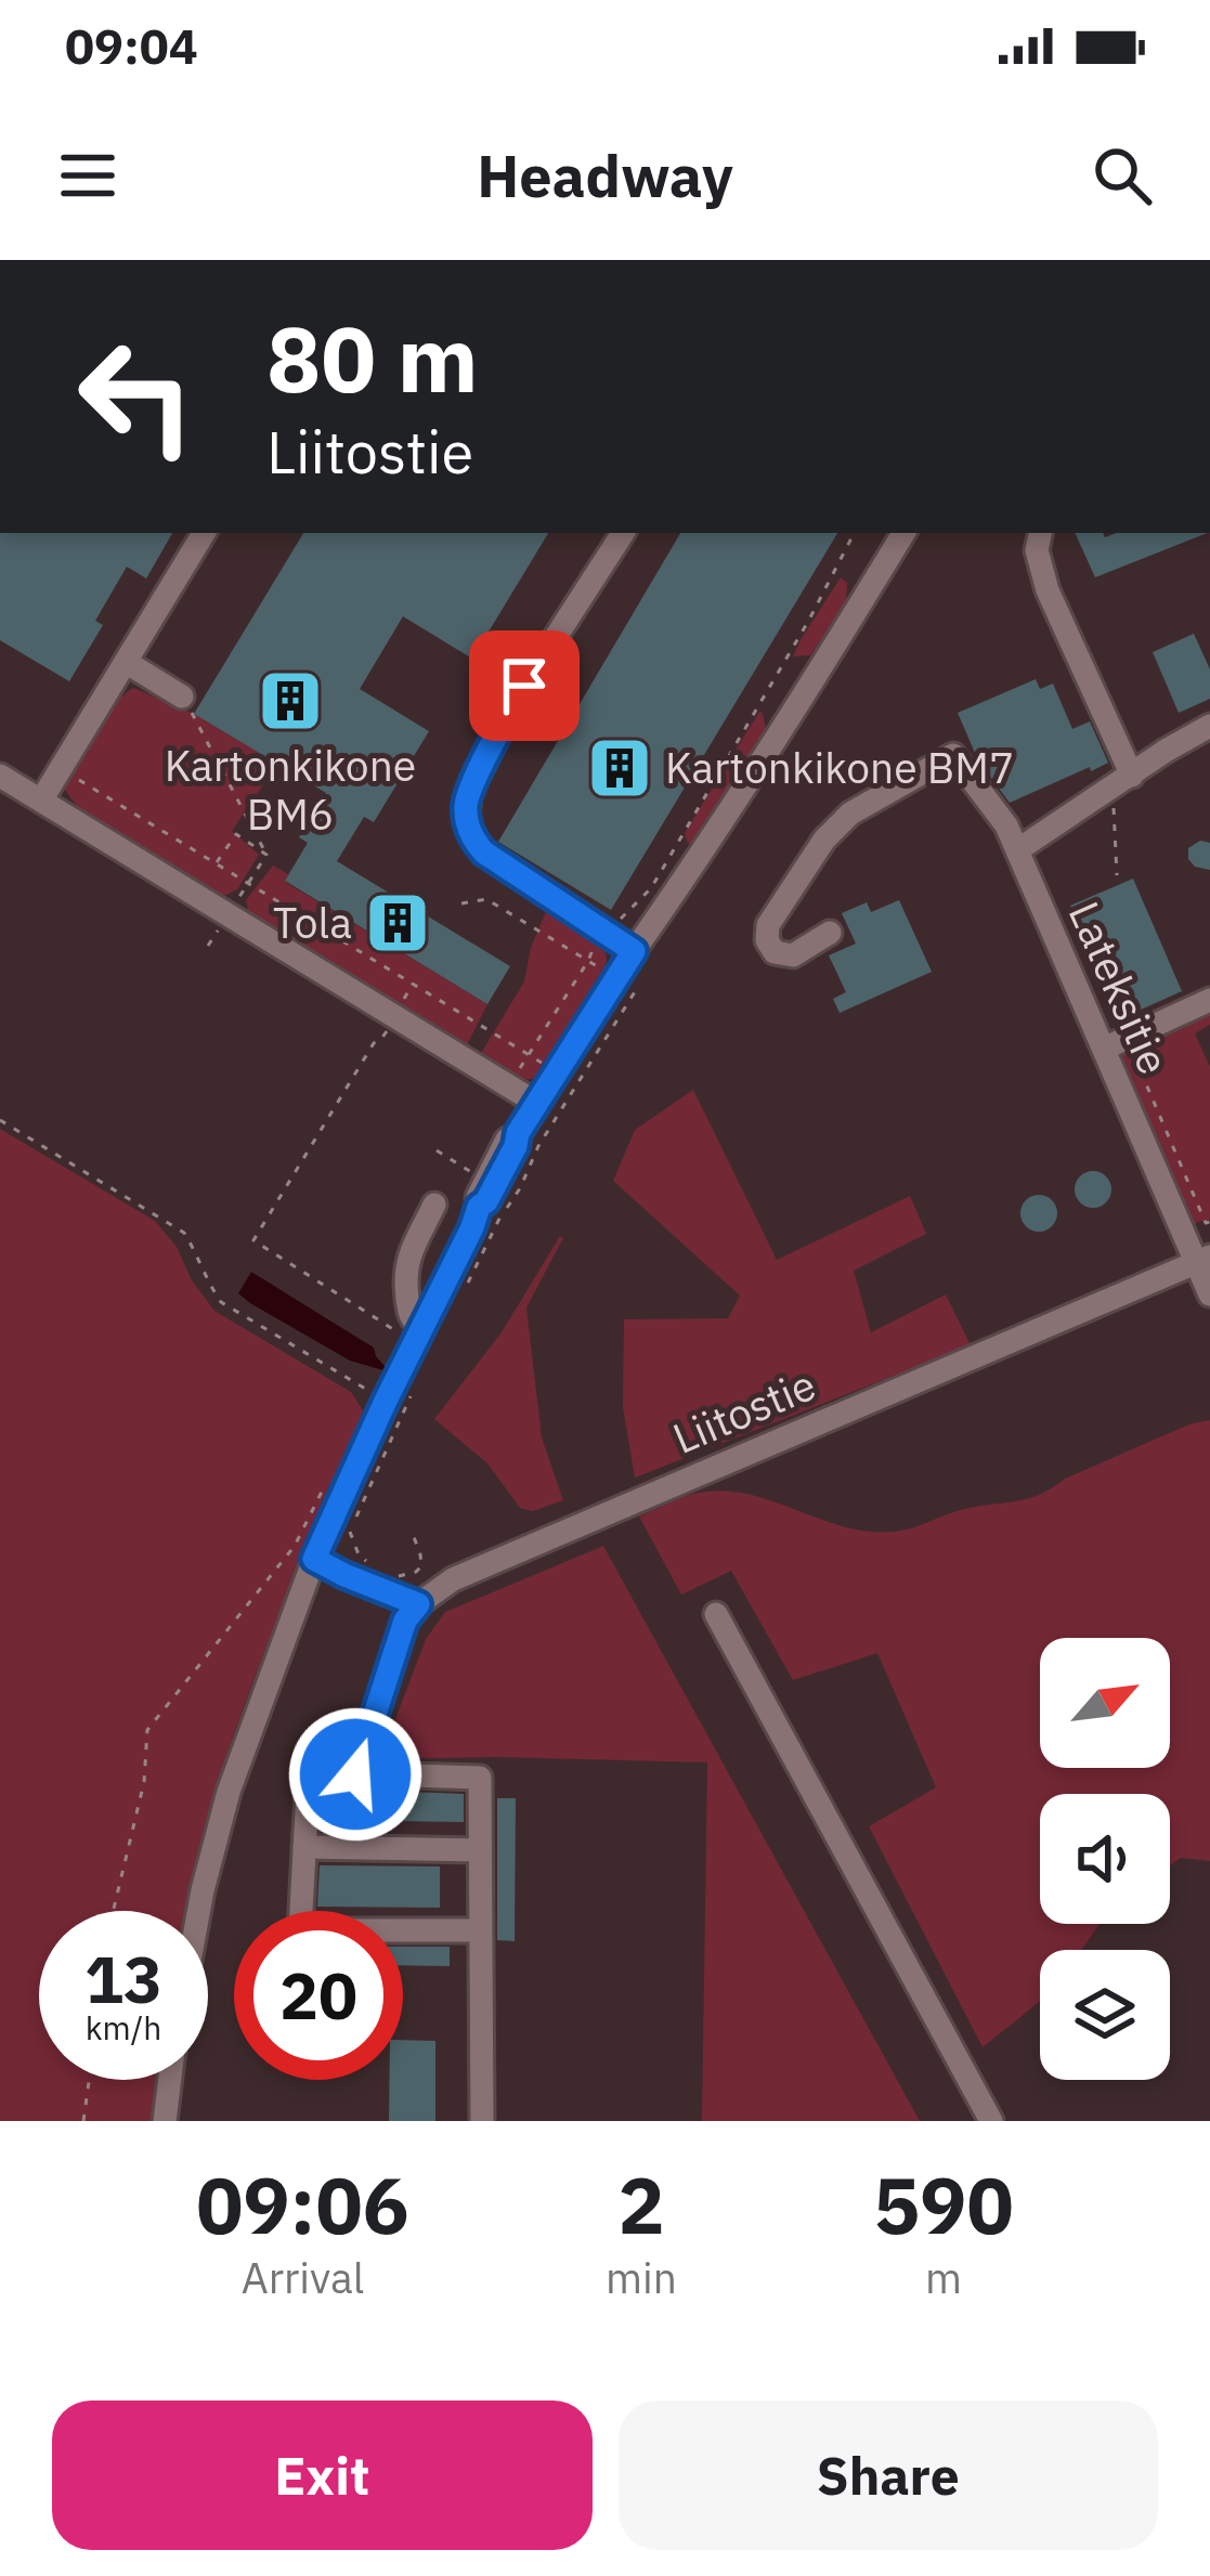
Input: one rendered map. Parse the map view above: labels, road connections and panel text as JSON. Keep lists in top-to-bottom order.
{
  "streets": {
    "street": ["Lateksitie", "Liitostie"]
  },
  "crossings": [
    ["Lateksitie", "Liitostie"]
  ],
  "places": {
    "building": ["Kartonkikone BM6", "Kartonkikone BM7", "Tola"]
  },
  "north": "top right",
  "page": {
    "status": "09:04",
    "header": "Headway",
    "turn": ["80 m", "Liitostie"],
    "speed": "13 km/h",
    "limit": "20",
    "eta": [
      "09:06",
      "Arrival",
      "2",
      "min",
      "590",
      "m"
    ],
    "buttons": ["Exit", "Share"]
  }
}
